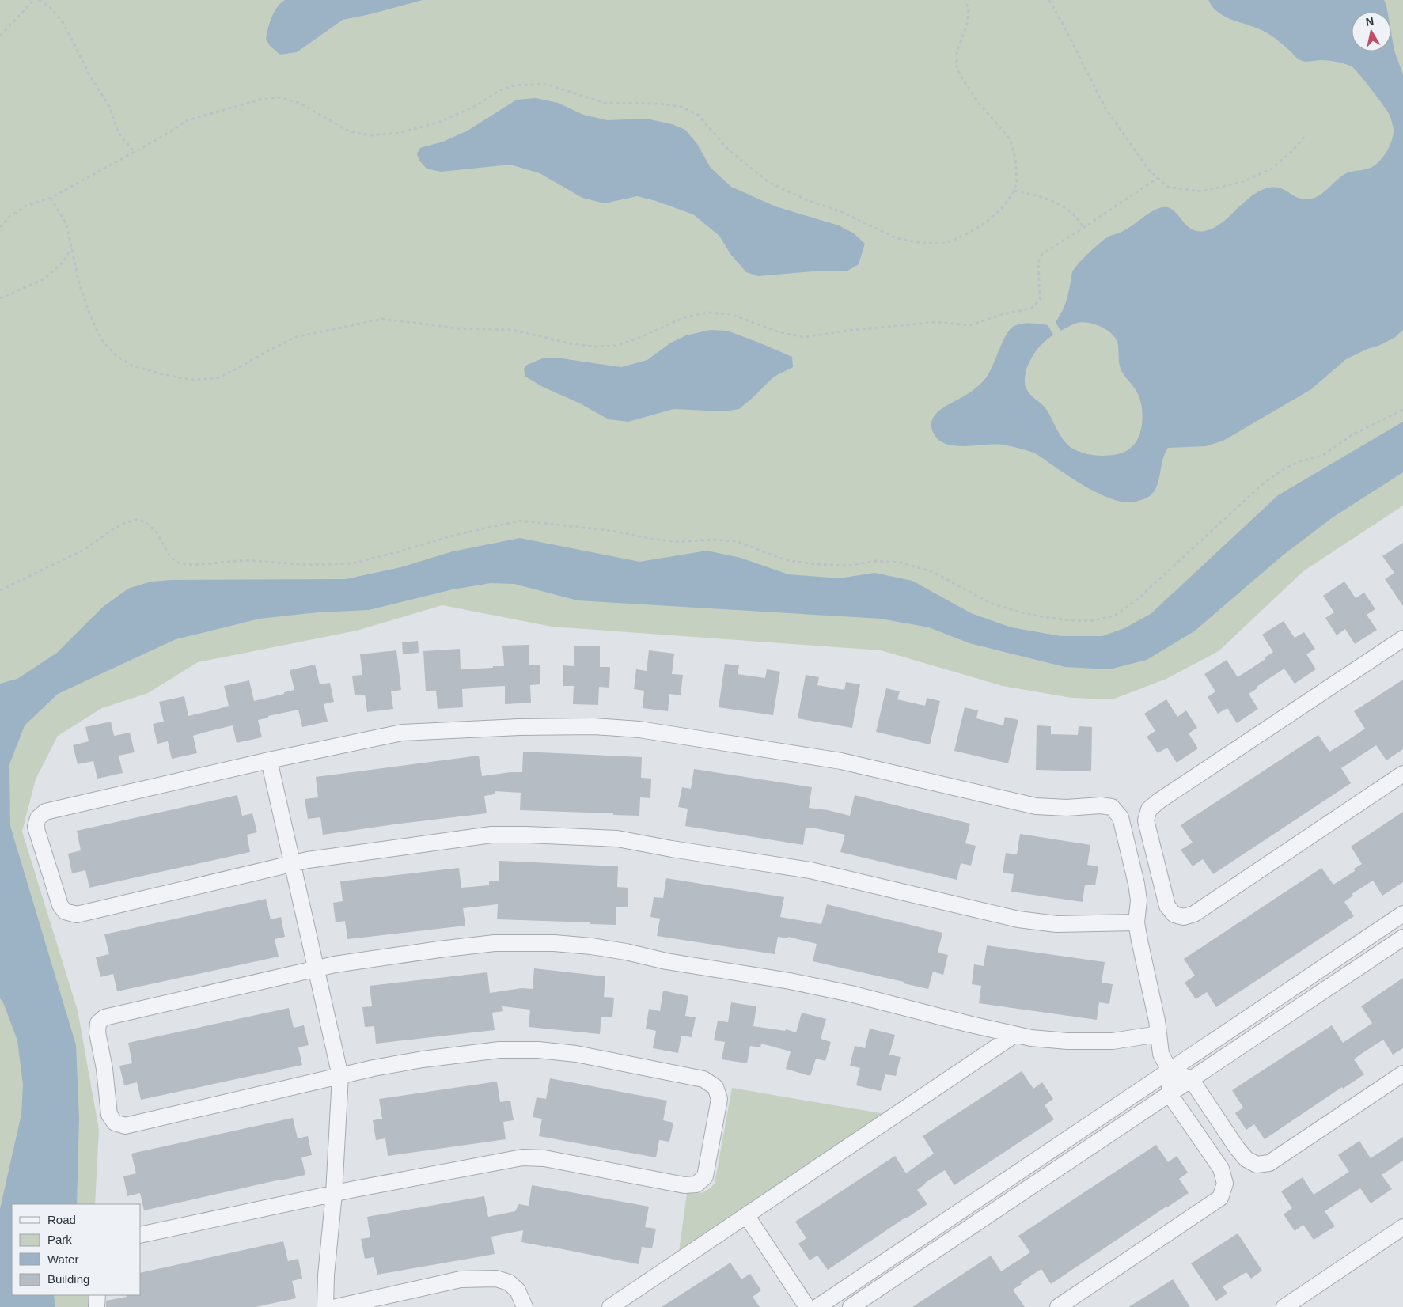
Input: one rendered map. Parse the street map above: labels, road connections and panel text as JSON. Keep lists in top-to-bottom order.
{
  "legend": [
    "Road",
    "Park",
    "Water",
    "Building"
  ],
  "north": "top"
}
